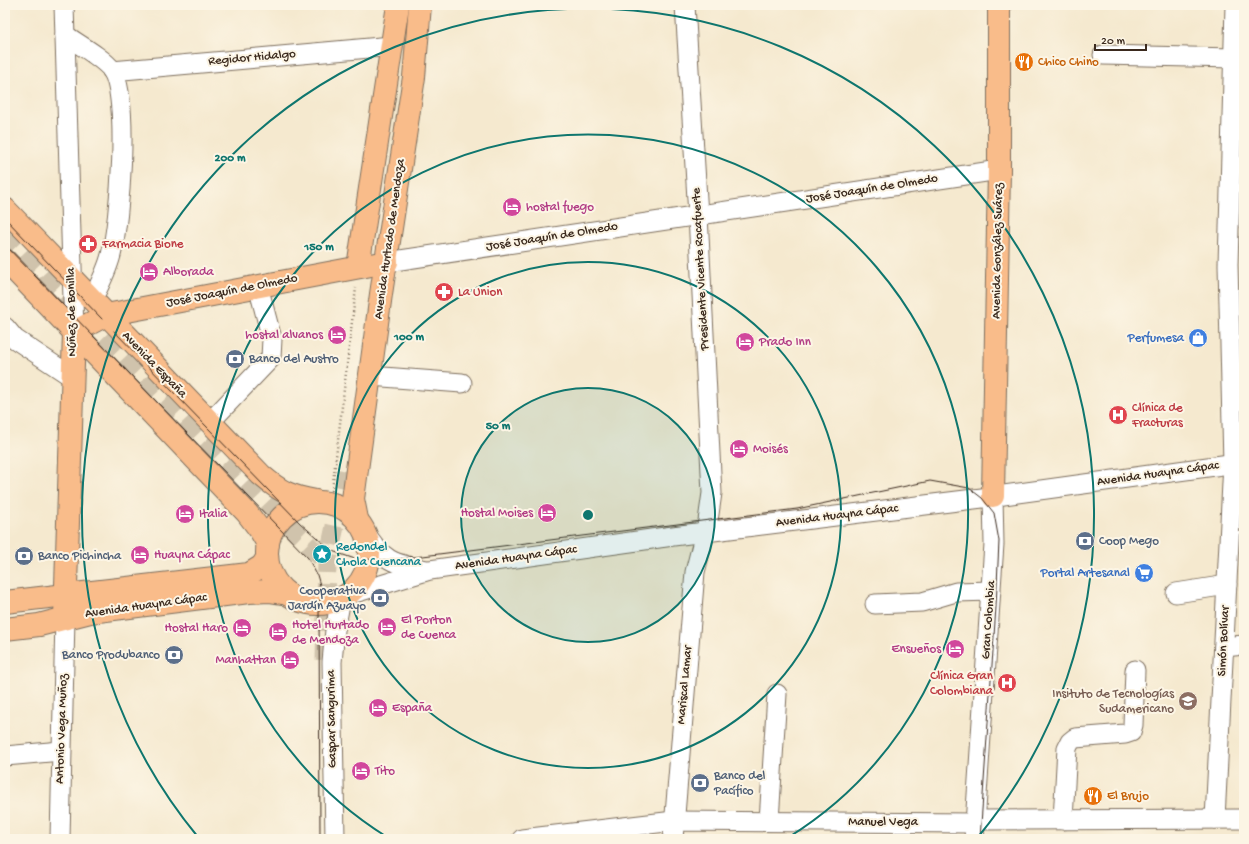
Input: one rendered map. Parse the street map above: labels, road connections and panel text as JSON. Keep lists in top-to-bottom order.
{
  "streets": {
    "main road": [
      "José Joaquín de Olmedo",
      "Avenida Hurtado de Mendoza",
      "Avenida González Suárez",
      "Núñez de Bonilla",
      "Avenida España",
      "Avenida Huayna Cápac"
    ],
    "street": [
      "Regidor Hidalgo",
      "Presidente Vicente Rocafuerte",
      "Gran Colombia",
      "Simón Bolívar",
      "Mariscal Lamar",
      "Gaspar Sangurima",
      "Antonio Vega Muñoz",
      "Manuel Vega"
    ]
  },
  "crossings": [
    ["Regidor Hidalgo", "Avenida Hurtado de Mendoza"],
    ["José Joaquín de Olmedo", "Avenida Hurtado de Mendoza"],
    ["José Joaquín de Olmedo", "Avenida González Suárez"],
    ["José Joaquín de Olmedo", "Presidente Vicente Rocafuerte"],
    ["José Joaquín de Olmedo", "Núñez de Bonilla"],
    ["José Joaquín de Olmedo", "Avenida España"],
    ["Avenida Hurtado de Mendoza", "Avenida España"],
    ["Avenida Hurtado de Mendoza", "Avenida Huayna Cápac"],
    ["Avenida Hurtado de Mendoza", "Gaspar Sangurima"],
    ["Avenida González Suárez", "Avenida Huayna Cápac"],
    ["Avenida González Suárez", "Gran Colombia"],
    ["Presidente Vicente Rocafuerte", "Avenida Huayna Cápac"],
    ["Presidente Vicente Rocafuerte", "Mariscal Lamar"],
    ["Núñez de Bonilla", "Avenida España"],
    ["Núñez de Bonilla", "Avenida Huayna Cápac"],
    ["Núñez de Bonilla", "Antonio Vega Muñoz"],
    ["Avenida España", "Avenida Huayna Cápac"],
    ["Avenida España", "Gaspar Sangurima"],
    ["Avenida Huayna Cápac", "Gran Colombia"],
    ["Avenida Huayna Cápac", "Simón Bolívar"],
    ["Avenida Huayna Cápac", "Mariscal Lamar"],
    ["Avenida Huayna Cápac", "Gaspar Sangurima"],
    ["Avenida Huayna Cápac", "Antonio Vega Muñoz"],
    ["Gran Colombia", "Manuel Vega"],
    ["Simón Bolívar", "Manuel Vega"],
    ["Mariscal Lamar", "Manuel Vega"]
  ],
  "places": {
    "restaurant": ["Chico Chino", "El Brujo"],
    "hotel": [
      "hostal fuego",
      "Alborada",
      "hostal alvanos",
      "Prado Inn",
      "Moisés",
      "Hostal Moises",
      "Italia",
      "Huayna Cápac",
      "El Porton de Cuenca",
      "Hostal Haro",
      "Hotel Hurtado de Mendoza",
      "Ensueños",
      "Manhattan",
      "España",
      "Tito"
    ],
    "pharmacy": ["Farmacia Bione", "La Union"],
    "shop": ["Perfumesa"],
    "bank": [
      "Banco del Austro",
      "Coop Mego",
      "Banco Pichincha",
      "Cooperativa Jardín Azuayo",
      "Banco Produbanco",
      "Banco del Pacífico"
    ],
    "hospital": ["Clínica de Fracturas", "Clínica Gran Colombiana"],
    "place": ["Redondel Chola Cuencana"],
    "supermarket": ["Portal Artesanal"],
    "school or university": ["Insituto de Tecnologías Sudamericano"]
  },
  "scale_bar": "20 m",
  "rings": [
    "200 m",
    "150 m",
    "100 m",
    "50 m"
  ]
}
